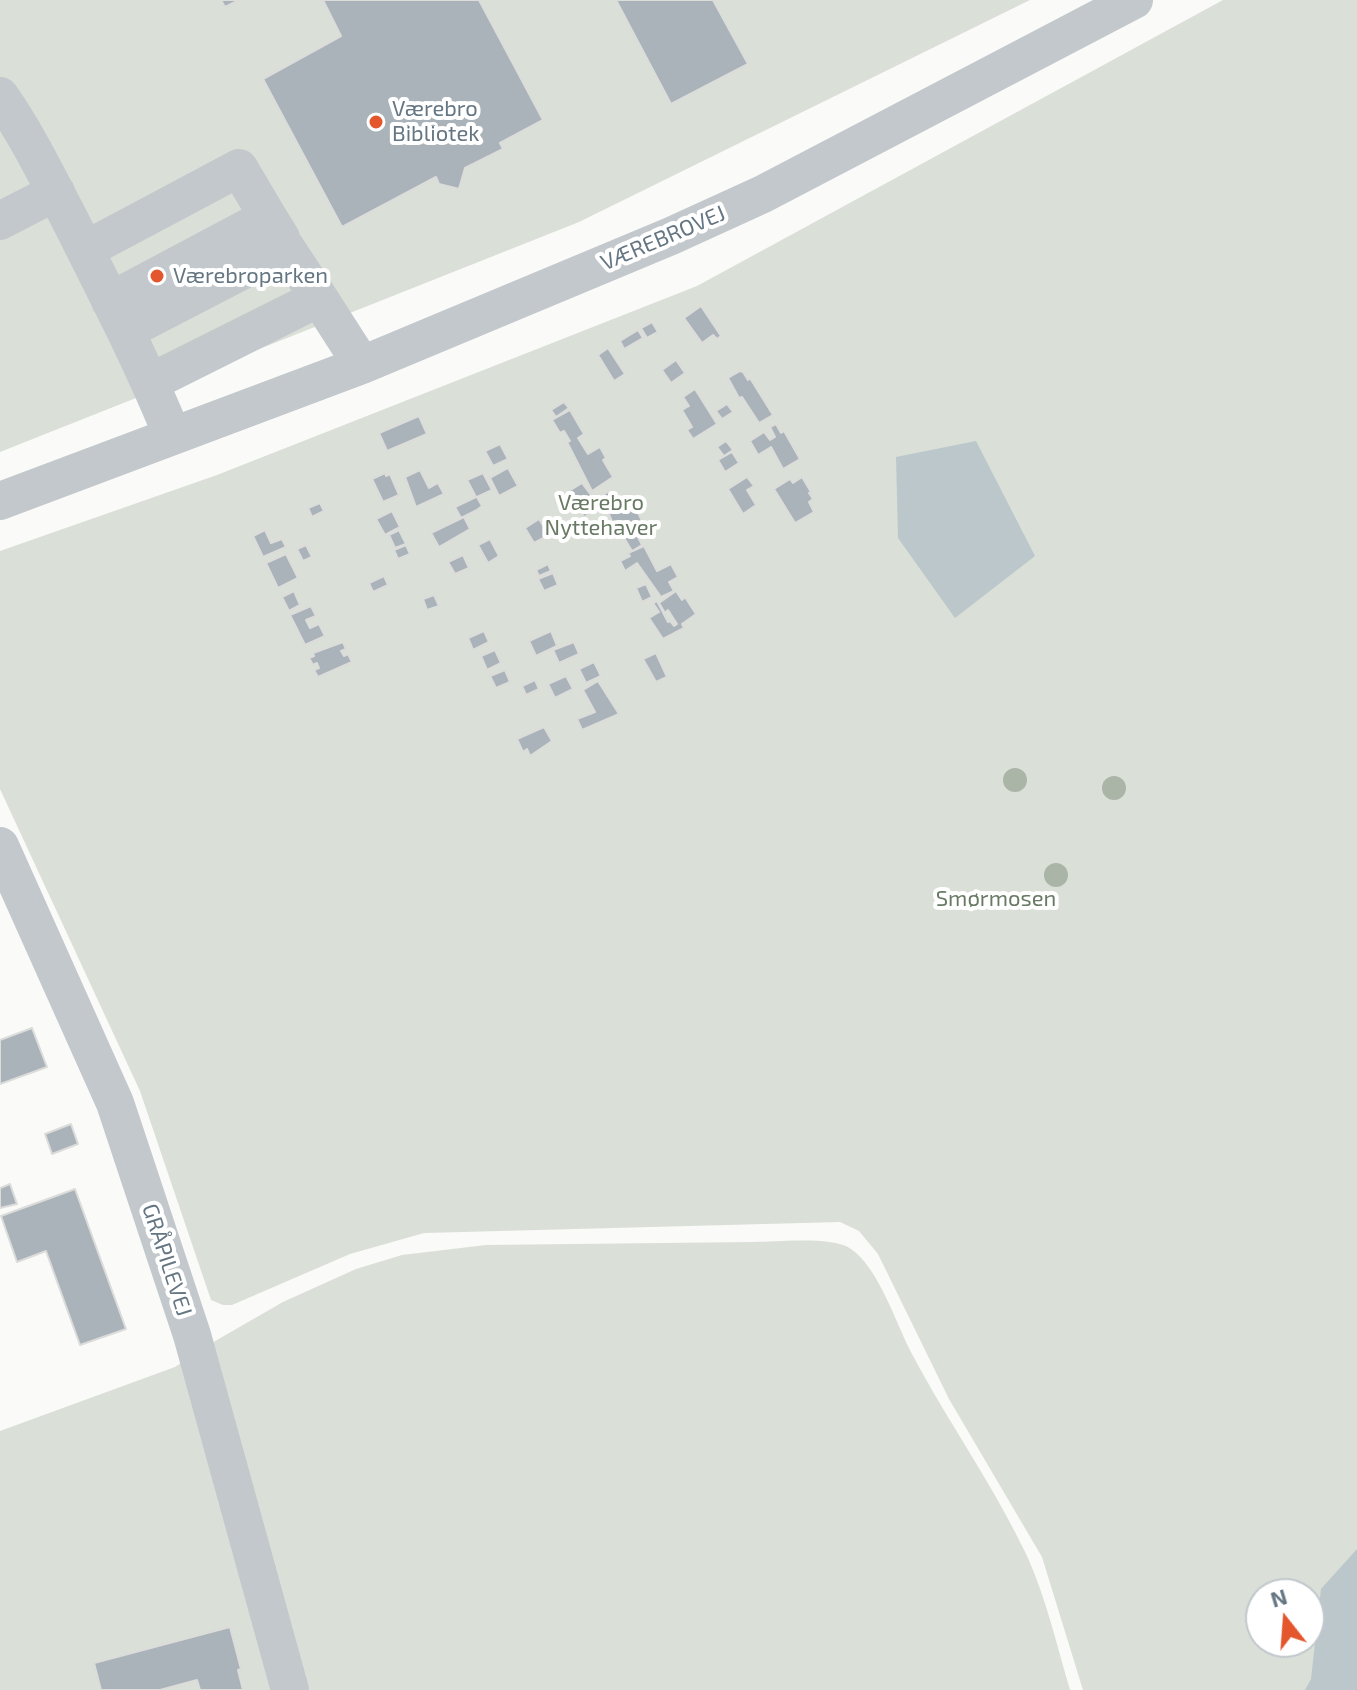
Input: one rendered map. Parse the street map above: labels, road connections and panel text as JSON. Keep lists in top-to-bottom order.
{
  "streets": {
    "street": ["VÆREBROVEJ", "GRÅPILEVEJ"]
  },
  "parks": ["Værebro Nyttehaver", "Smørmosen"],
  "places": ["Værebro Bibliotek", "Værebroparken"],
  "north": "top"
}
